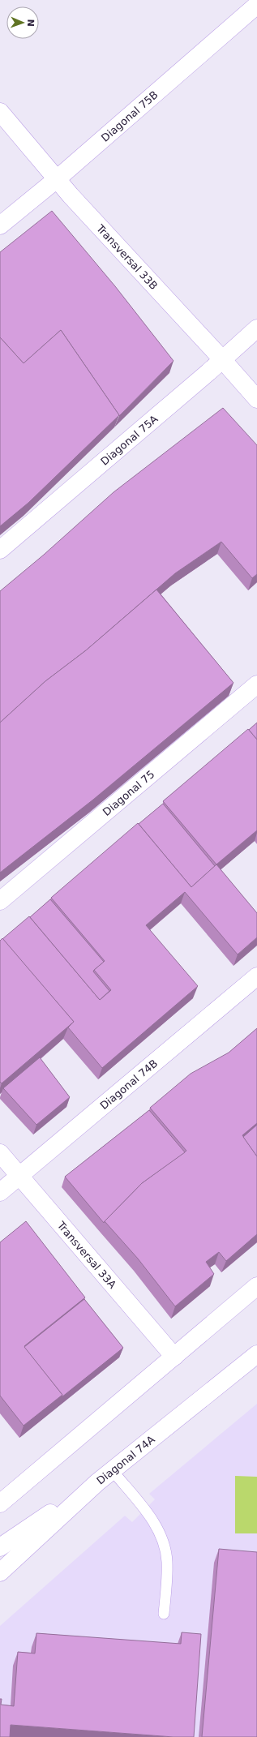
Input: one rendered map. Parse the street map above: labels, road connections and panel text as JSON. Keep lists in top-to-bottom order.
{
  "streets": {
    "street": [
      "Diagonal 75B",
      "Transversal 33B",
      "Diagonal 75A",
      "Diagonal 75",
      "Diagonal 74B",
      "Transversal 33A",
      "Diagonal 74A"
    ]
  },
  "crossings": [
    ["Diagonal 75B", "Transversal 33B"],
    ["Transversal 33B", "Diagonal 75A"],
    ["Diagonal 74B", "Transversal 33A"]
  ],
  "north": "right"
}
